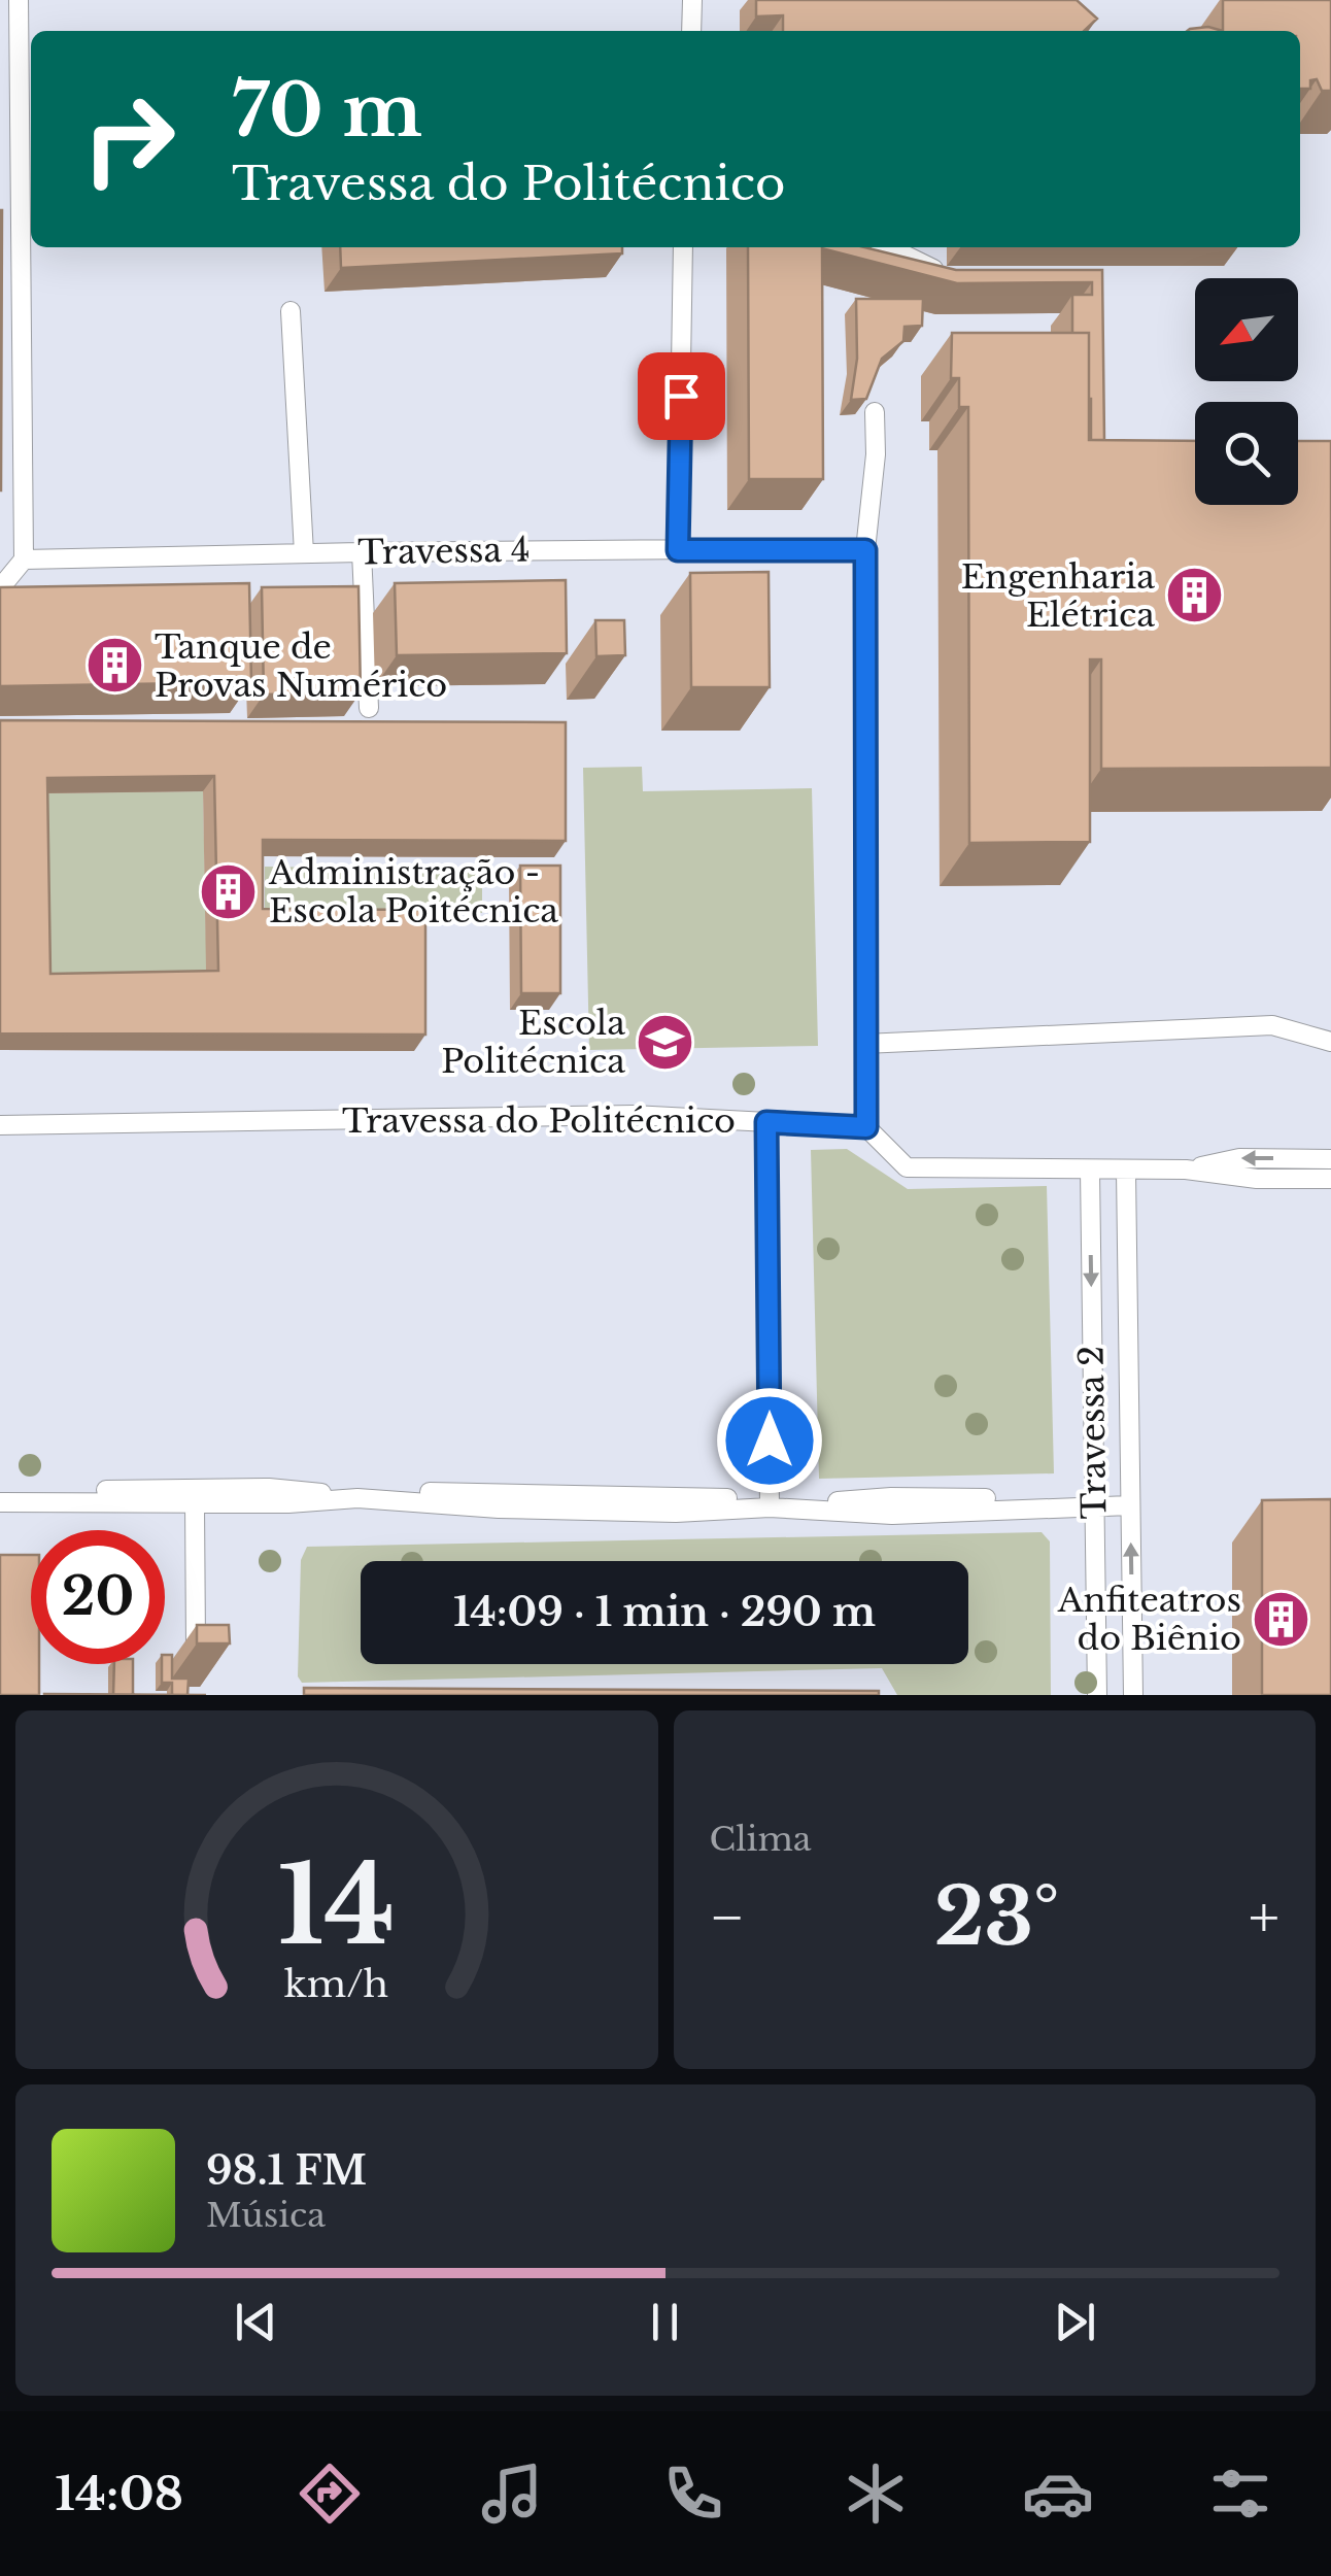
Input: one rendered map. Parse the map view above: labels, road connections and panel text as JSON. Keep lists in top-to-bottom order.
{
  "streets": {
    "lane": ["Travessa 4", "Travessa do Politécnico", "Travessa 2"]
  },
  "places": {
    "building": [
      "Engenharia Elétrica",
      "Tanque de Provas Numérico",
      "Administração - Escola Poitécnica",
      "Anfiteatros do Biênio"
    ],
    "school or university": ["Escola Politécnica"]
  },
  "north": "bottom left",
  "page": {
    "turn": ["70 m", "Travessa do Politécnico"],
    "limit": "20",
    "trip": "14:09 · 1 min · 290 m",
    "tile": "Clima",
    "heat": ["−", "23°", "+"],
    "song": ["98.1 FM", "Música"],
    "tabs": "14:08",
    "gauge": ["14", "km/h"]
  }
}
